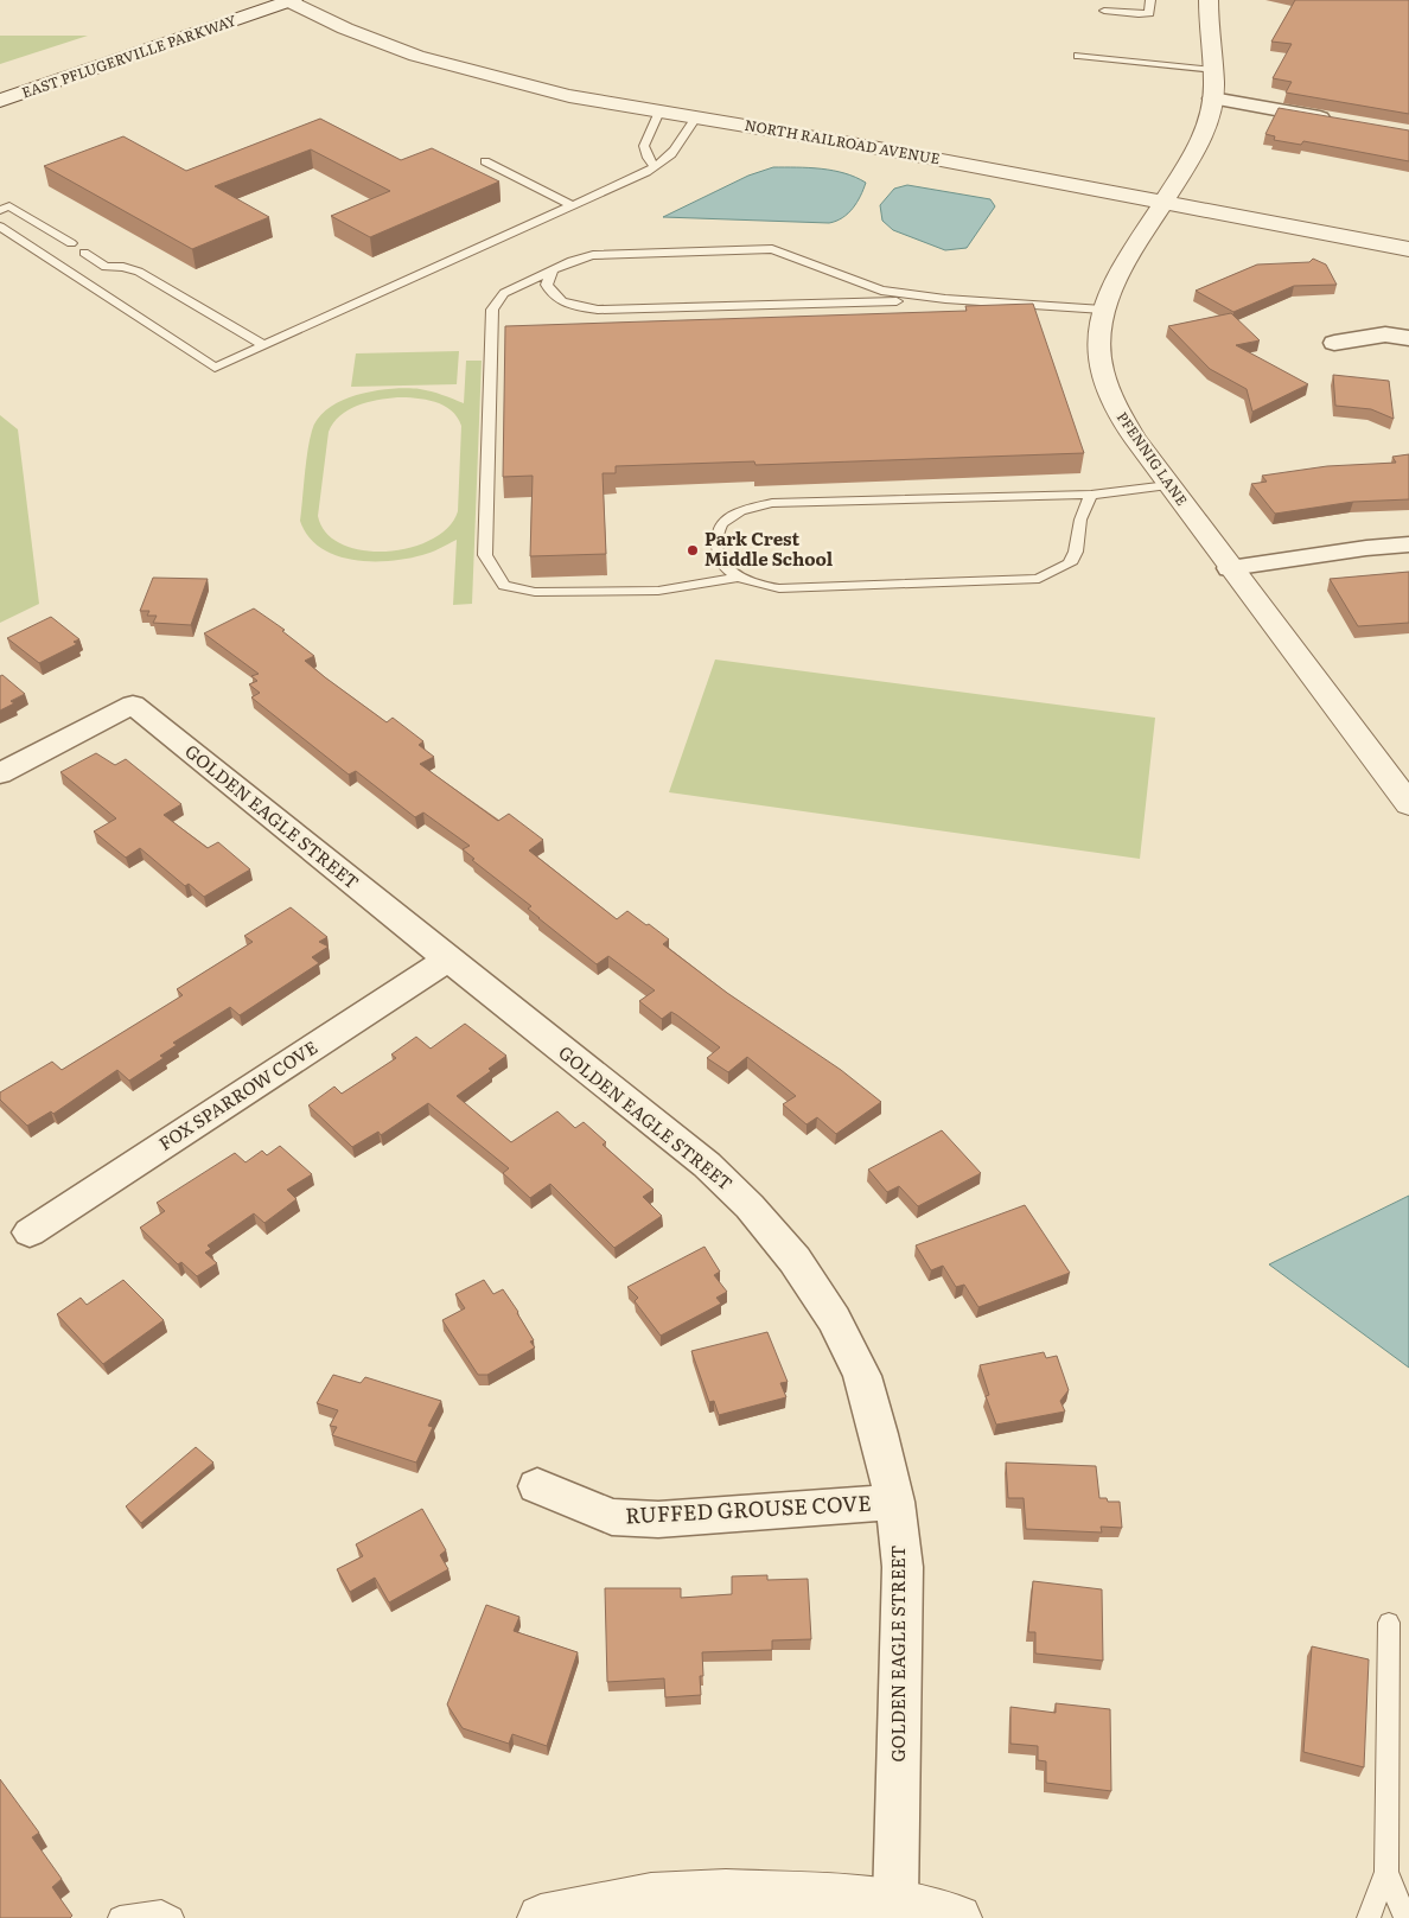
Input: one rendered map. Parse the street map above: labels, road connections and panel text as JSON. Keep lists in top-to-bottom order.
{
  "streets": {
    "street": [
      "EAST PFLUGERVILLE PARKWAY",
      "NORTH RAILROAD AVENUE",
      "PFENNIG LANE",
      "GOLDEN EAGLE STREET",
      "FOX SPARROW COVE",
      "RUFFED GROUSE COVE"
    ]
  },
  "crossings": [
    ["EAST PFLUGERVILLE PARKWAY", "NORTH RAILROAD AVENUE"],
    ["NORTH RAILROAD AVENUE", "PFENNIG LANE"],
    ["GOLDEN EAGLE STREET", "FOX SPARROW COVE"],
    ["GOLDEN EAGLE STREET", "RUFFED GROUSE COVE"]
  ],
  "places": ["Park Crest Middle School"]
}
